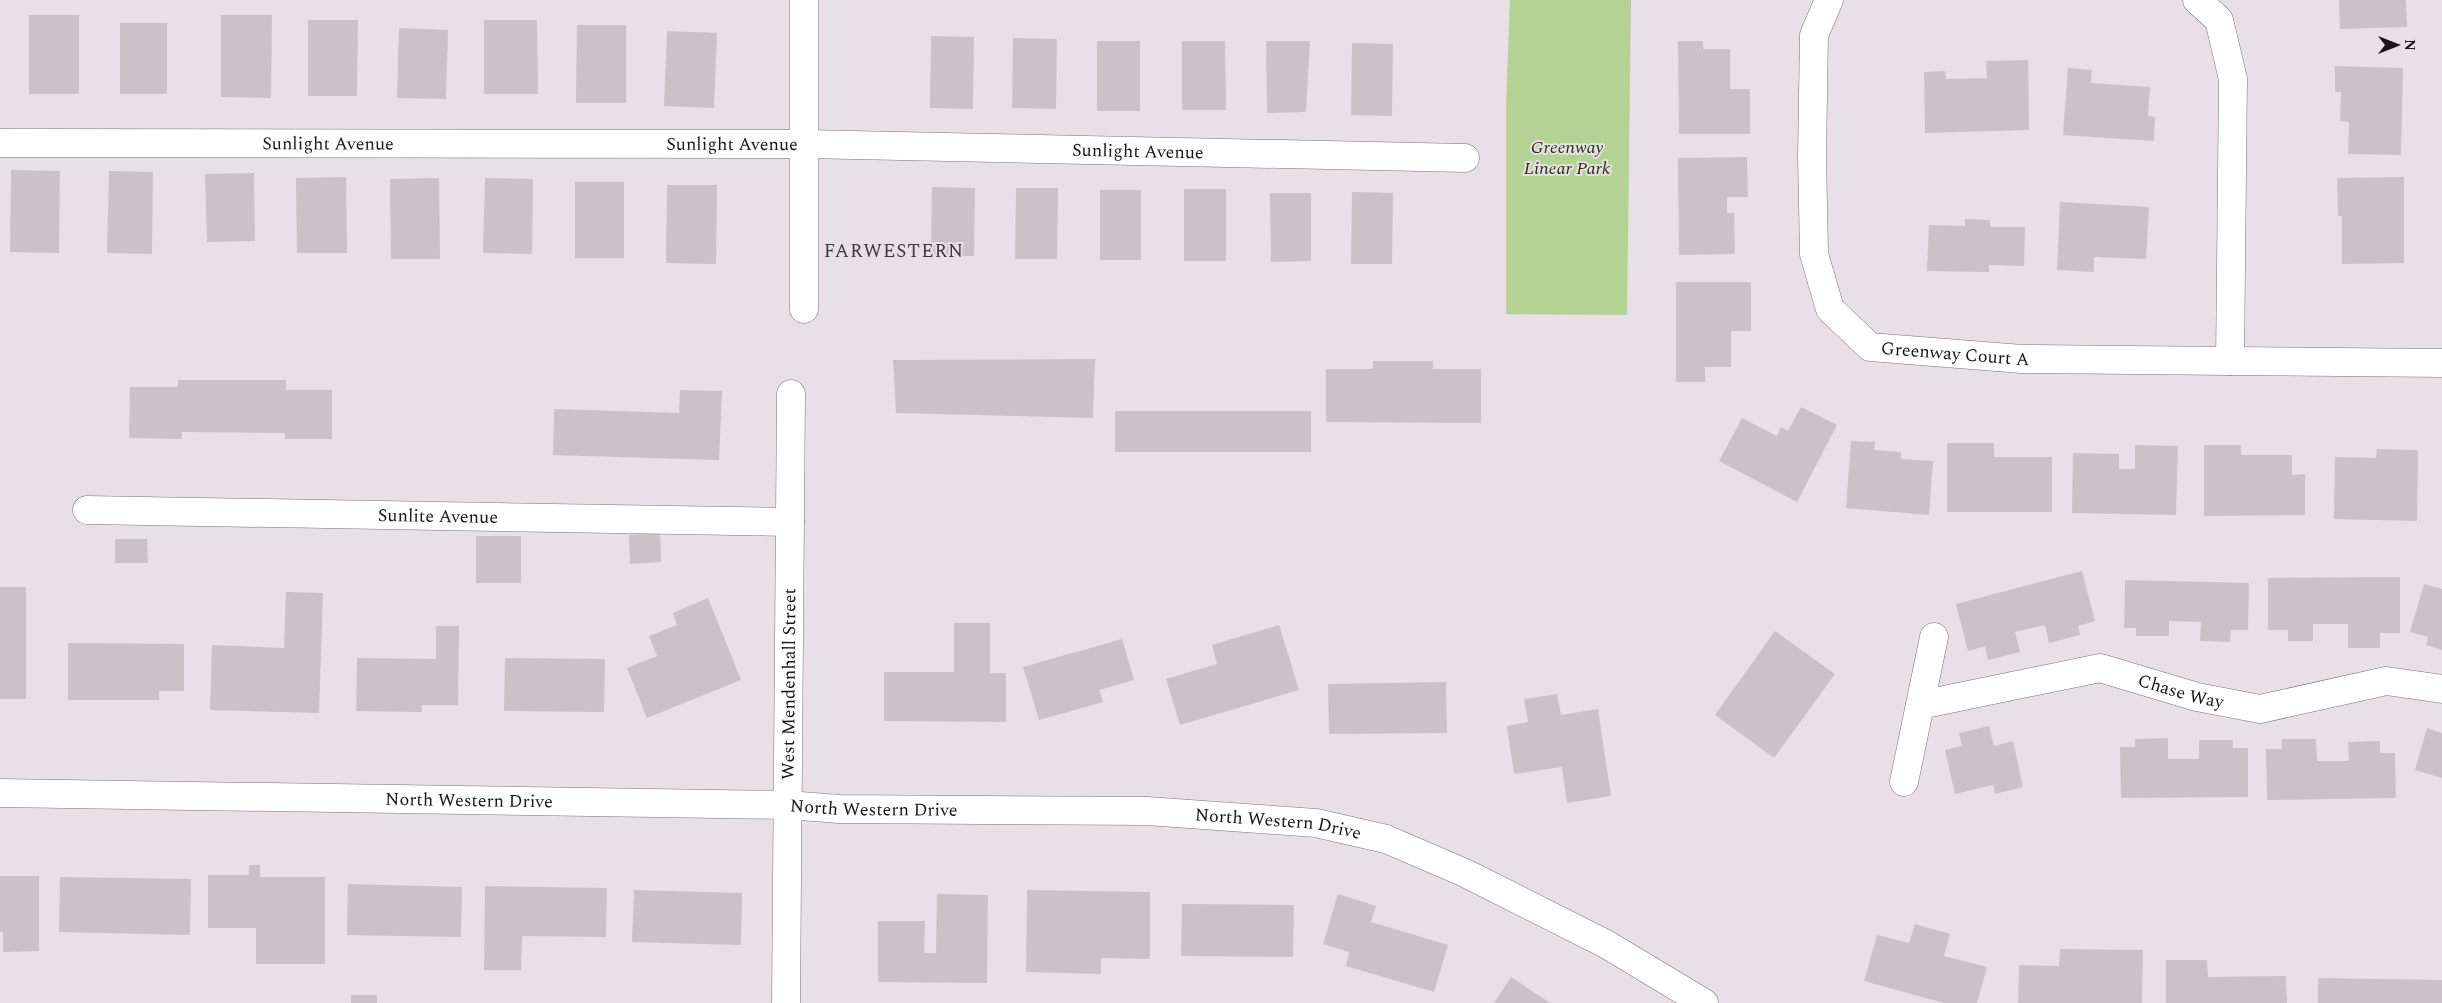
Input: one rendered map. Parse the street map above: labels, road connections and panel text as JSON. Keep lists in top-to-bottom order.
{
  "streets": {
    "street": [
      "Sunlight Avenue",
      "Greenway Court A",
      "Sunlite Avenue",
      "West Mendenhall Street",
      "Chase Way",
      "North Western Drive"
    ]
  },
  "crossings": [
    ["Sunlite Avenue", "West Mendenhall Street"],
    ["West Mendenhall Street", "North Western Drive"]
  ],
  "districts": ["FARWESTERN"],
  "parks": ["Greenway Linear Park"],
  "north": "right"
}
